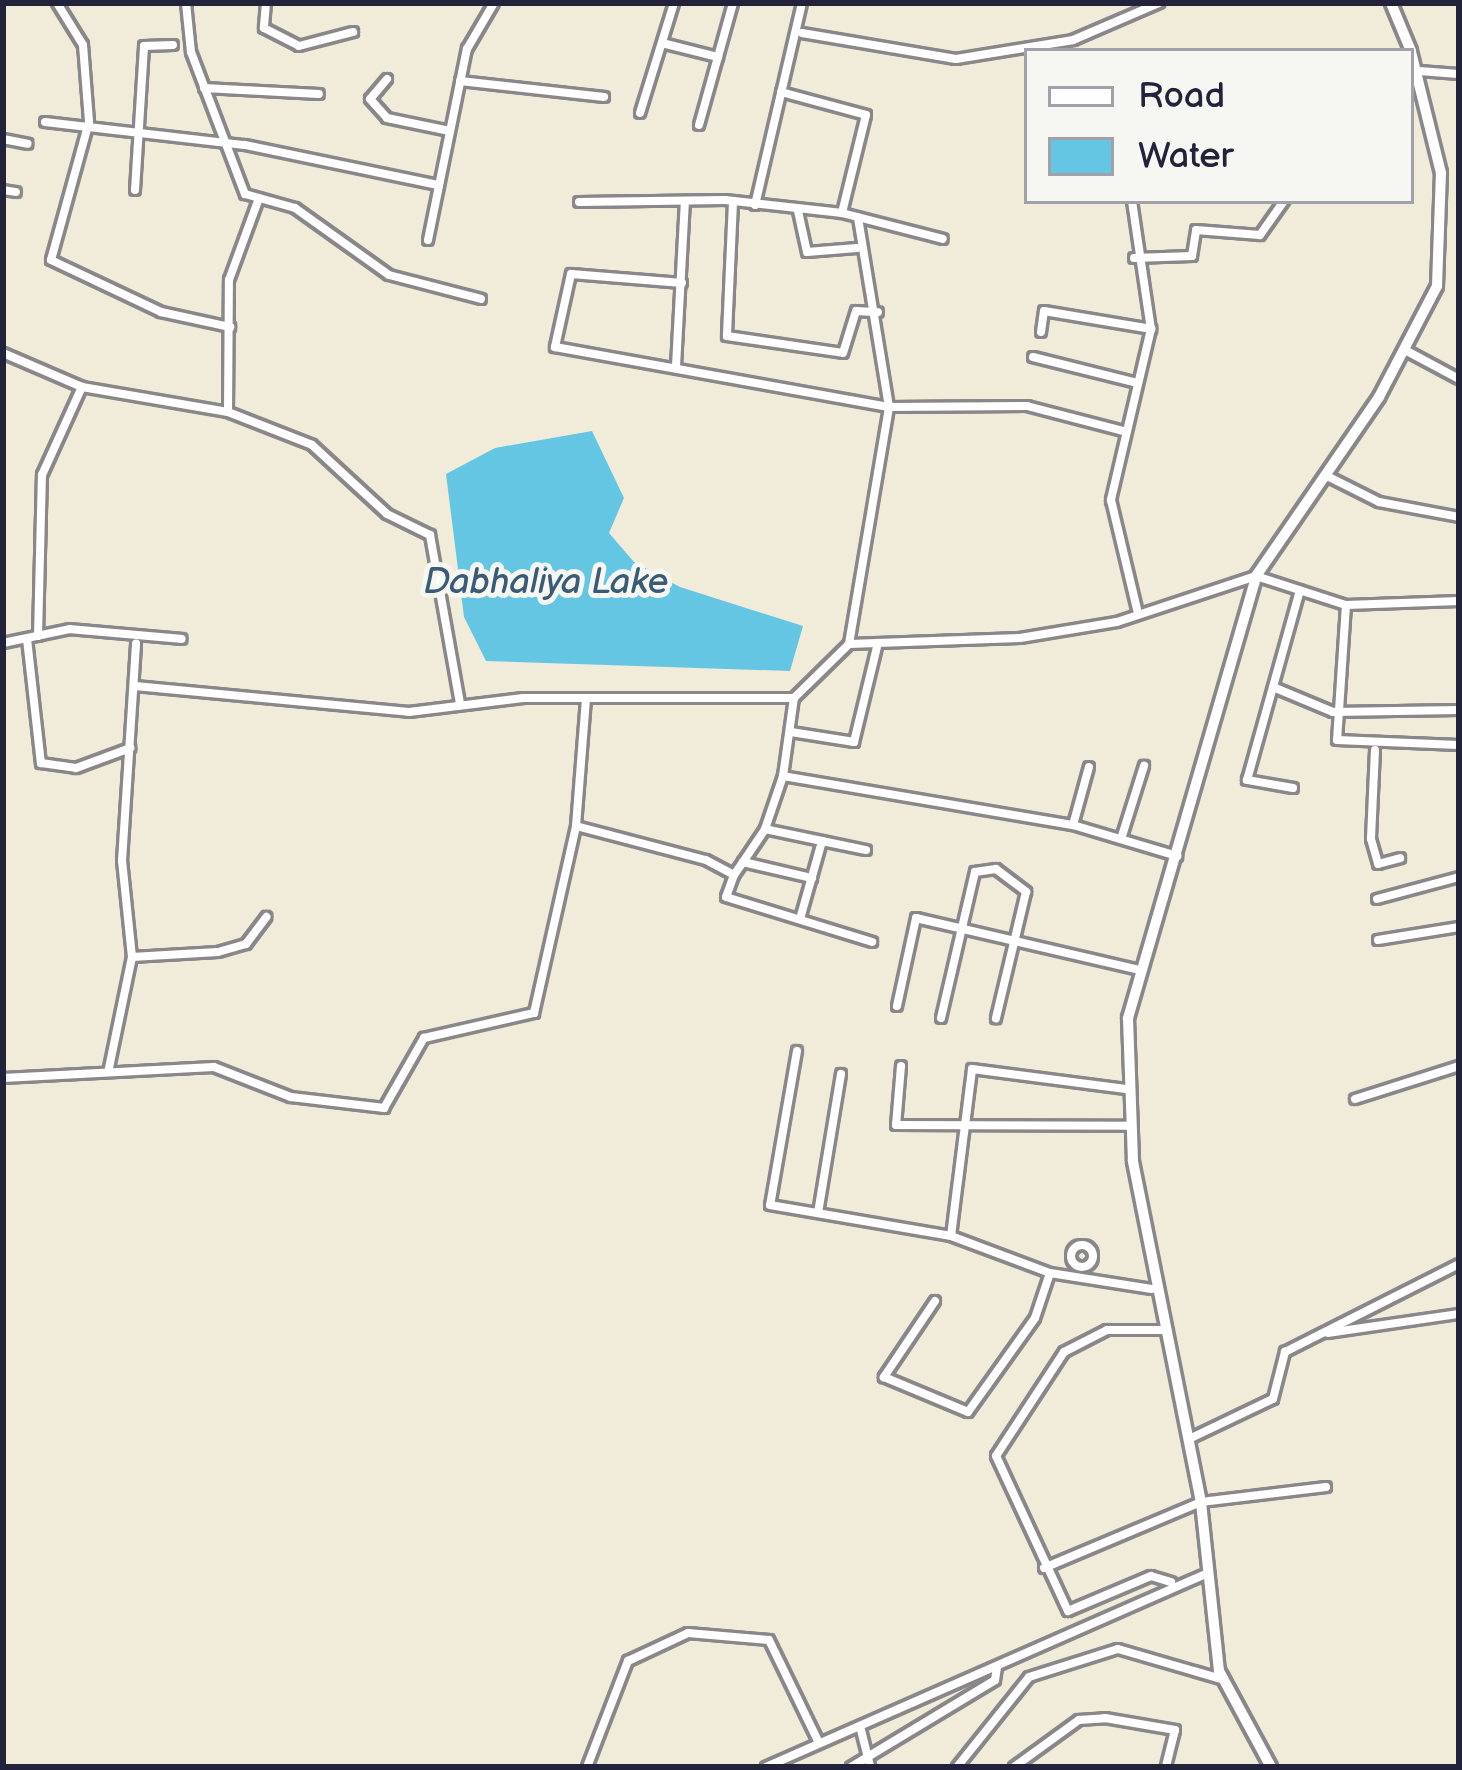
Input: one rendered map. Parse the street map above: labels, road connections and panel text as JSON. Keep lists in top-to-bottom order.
{
  "water": ["Dabhaliya Lake"],
  "legend": ["Road", "Water"]
}
